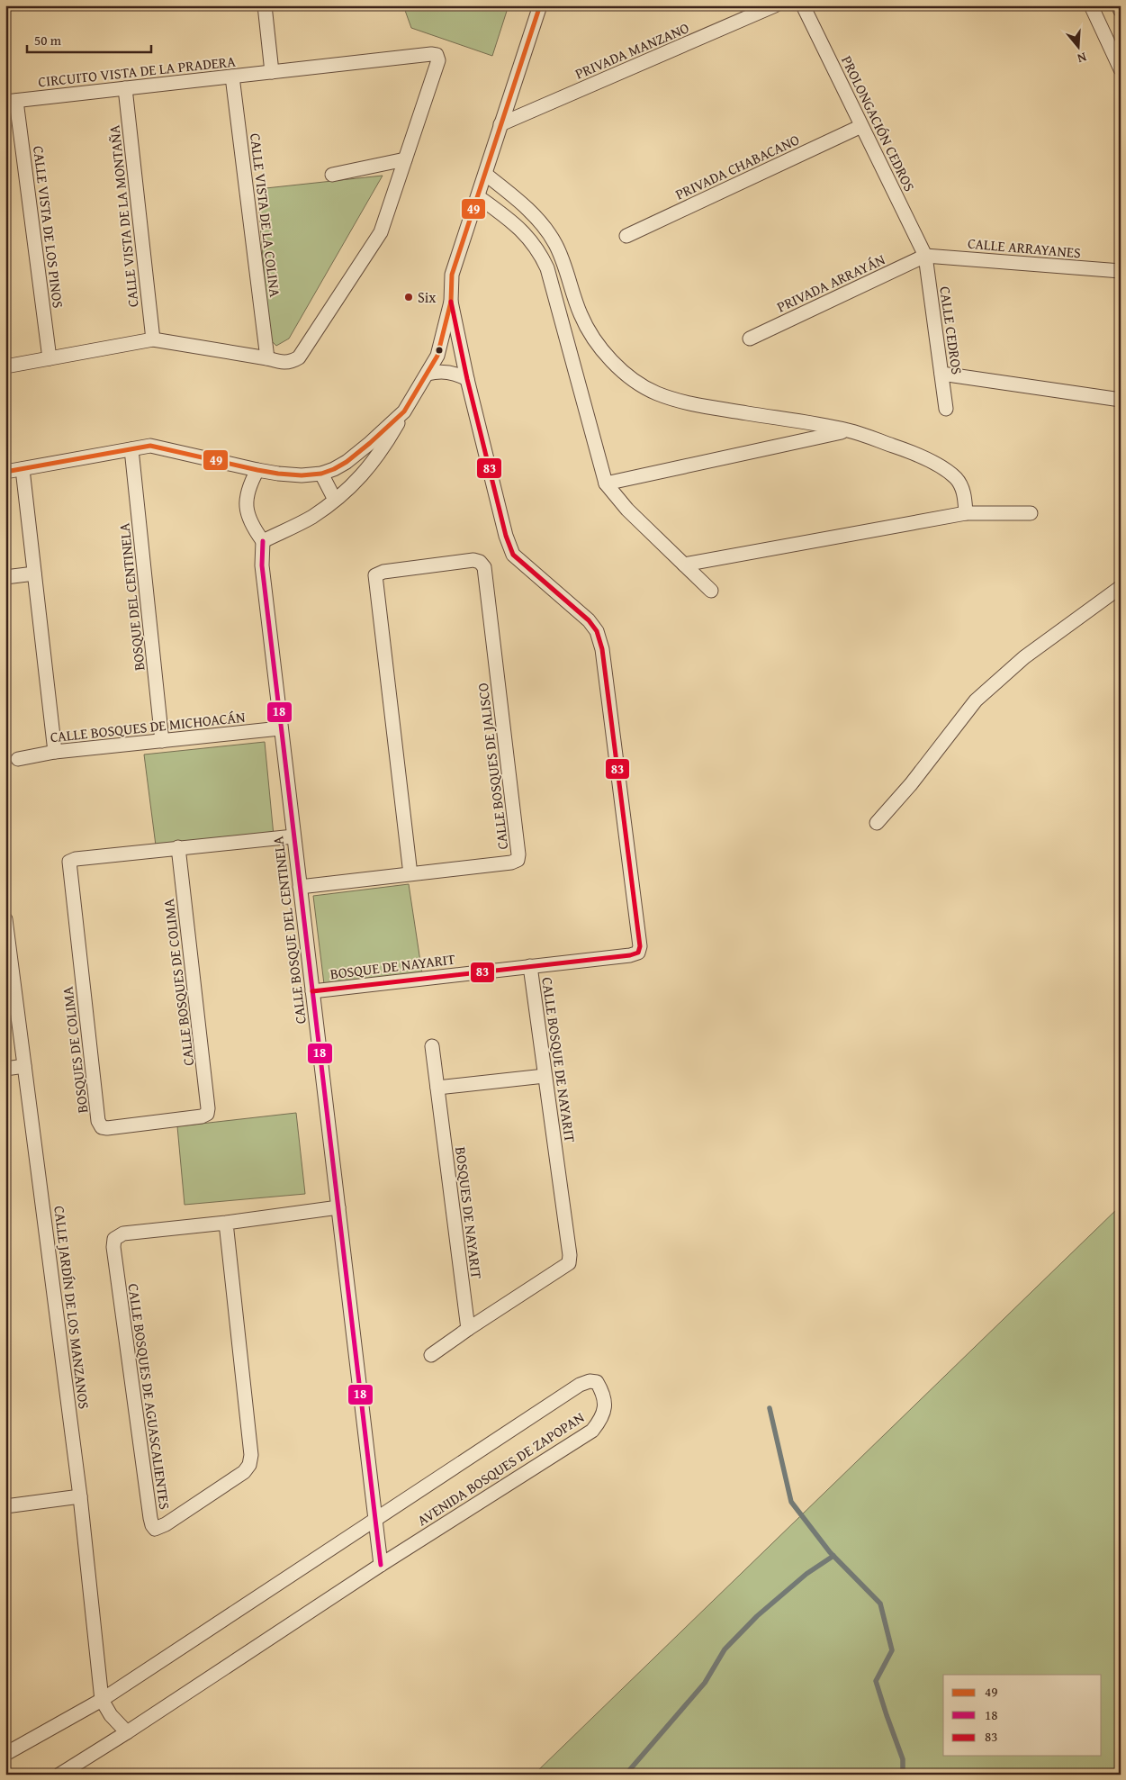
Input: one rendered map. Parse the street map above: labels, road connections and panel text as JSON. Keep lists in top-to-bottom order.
{
  "streets": {
    "street": [
      "PRIVADA MANZANO",
      "CIRCUITO VISTA DE LA PRADERA",
      "PROLONGACIÓN CEDROS",
      "PRIVADA CHABACANO",
      "CALLE VISTA DE LA COLINA",
      "CALLE VISTA DE LA MONTAÑA",
      "CALLE VISTA DE LOS PINOS",
      "CALLE ARRAYANES",
      "PRIVADA ARRAYÁN",
      "CALLE CEDROS",
      "BOSQUE DEL CENTINELA",
      "CALLE BOSQUES DE MICHOACÁN",
      "CALLE BOSQUES DE JALISCO",
      "CALLE BOSQUE DEL CENTINELA",
      "BOSQUE DE NAYARIT",
      "CALLE BOSQUES DE COLIMA",
      "BOSQUES DE COLIMA",
      "CALLE BOSQUE DE NAYARIT",
      "BOSQUES DE NAYARIT",
      "CALLE JARDÍN DE LOS MANZANOS",
      "CALLE BOSQUES DE AGUASCALIENTES",
      "AVENIDA BOSQUES DE ZAPOPAN"
    ]
  },
  "crossings": [
    ["CIRCUITO VISTA DE LA PRADERA", "CALLE VISTA DE LA COLINA"],
    ["CIRCUITO VISTA DE LA PRADERA", "CALLE VISTA DE LA MONTAÑA"],
    ["CIRCUITO VISTA DE LA PRADERA", "CALLE VISTA DE LOS PINOS"],
    ["PROLONGACIÓN CEDROS", "PRIVADA CHABACANO"],
    ["PROLONGACIÓN CEDROS", "CALLE ARRAYANES"],
    ["PROLONGACIÓN CEDROS", "PRIVADA ARRAYÁN"],
    ["PROLONGACIÓN CEDROS", "CALLE CEDROS"],
    ["CALLE ARRAYANES", "PRIVADA ARRAYÁN"],
    ["CALLE ARRAYANES", "CALLE CEDROS"],
    ["PRIVADA ARRAYÁN", "CALLE CEDROS"],
    ["BOSQUE DEL CENTINELA", "CALLE BOSQUES DE MICHOACÁN"],
    ["CALLE BOSQUES DE MICHOACÁN", "CALLE BOSQUE DEL CENTINELA"],
    ["CALLE BOSQUES DE JALISCO", "CALLE BOSQUE DEL CENTINELA"],
    ["CALLE BOSQUE DEL CENTINELA", "BOSQUE DE NAYARIT"],
    ["CALLE BOSQUE DEL CENTINELA", "CALLE BOSQUES DE AGUASCALIENTES"],
    ["CALLE BOSQUE DEL CENTINELA", "AVENIDA BOSQUES DE ZAPOPAN"],
    ["BOSQUE DE NAYARIT", "CALLE BOSQUE DE NAYARIT"],
    ["CALLE BOSQUES DE COLIMA", "BOSQUES DE COLIMA"],
    ["CALLE BOSQUE DE NAYARIT", "BOSQUES DE NAYARIT"],
    ["CALLE JARDÍN DE LOS MANZANOS", "AVENIDA BOSQUES DE ZAPOPAN"]
  ],
  "places": ["Six"],
  "lines": ["transit line 49", "transit line 83", "transit line 18"],
  "legend": ["49", "18", "83"],
  "scale_bar": "50 m",
  "north": "bottom"
}
